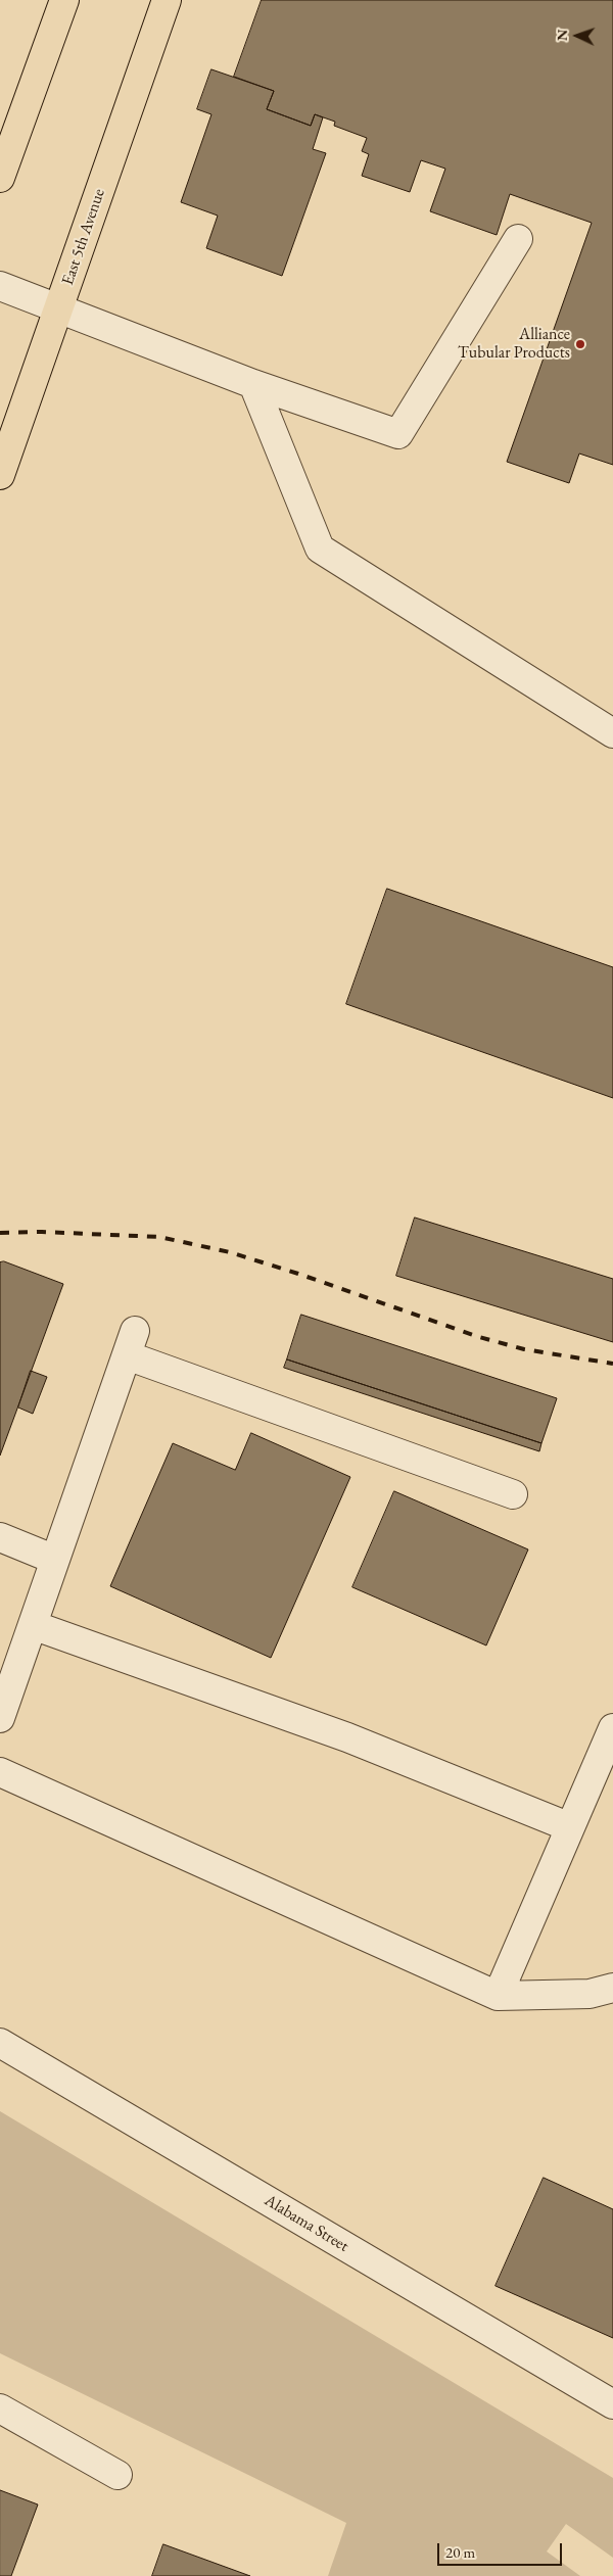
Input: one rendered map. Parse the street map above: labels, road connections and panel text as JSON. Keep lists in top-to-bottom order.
{
  "streets": {
    "main road": ["East 5th Avenue"],
    "street": ["Alabama Street"]
  },
  "places": ["Alliance Tubular Products"],
  "scale_bar": "20 m",
  "north": "left"
}
